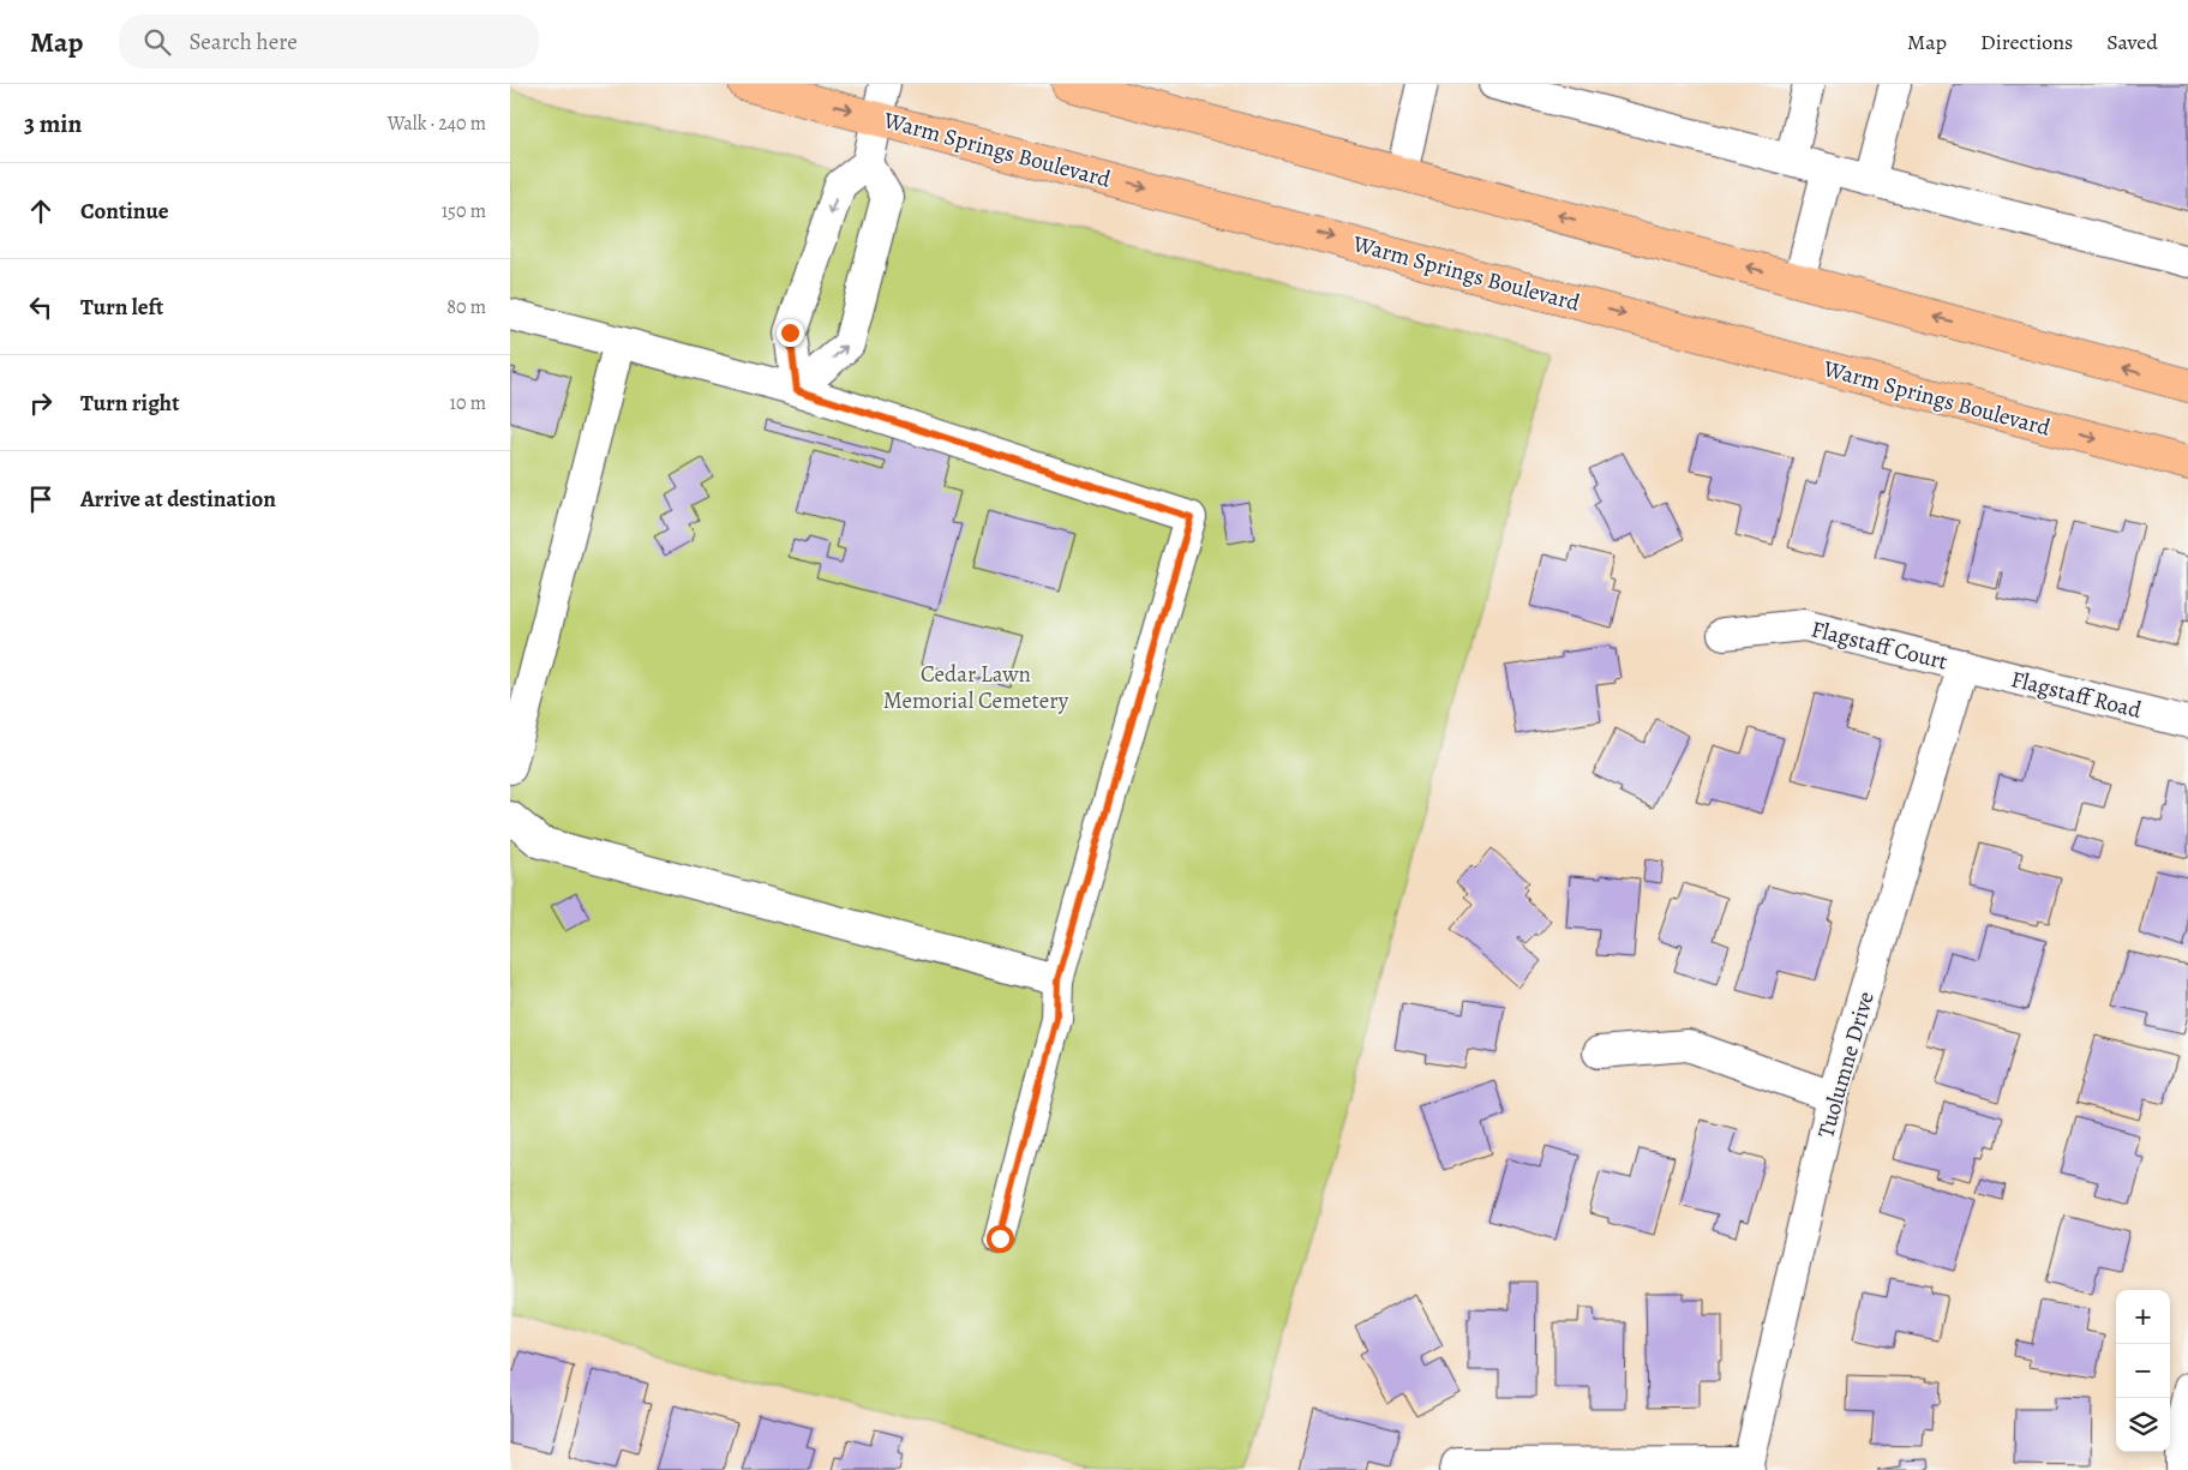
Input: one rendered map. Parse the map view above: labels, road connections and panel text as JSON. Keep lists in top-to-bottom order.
{
  "streets": {
    "main road": ["Warm Springs Boulevard"],
    "street": ["Flagstaff Court", "Flagstaff Road", "Tuolumne Drive"]
  },
  "crossings": [
    ["Flagstaff Court", "Flagstaff Road"],
    ["Flagstaff Court", "Tuolumne Drive"],
    ["Flagstaff Road", "Tuolumne Drive"]
  ],
  "parks": ["Cedar Lawn Memorial Cemetery"],
  "page": {
    "header": "Map",
    "search": "Search here",
    "nav": ["Map", "Directions", "Saved"],
    "heading": ["3 min", "Walk · 240 m"],
    "list": [
      ["Continue", "150 m"],
      ["Turn left", "80 m"],
      ["Turn right", "10 m"],
      "Arrive at destination"
    ],
    "map_buttons": ["+", "−"]
  }
}
